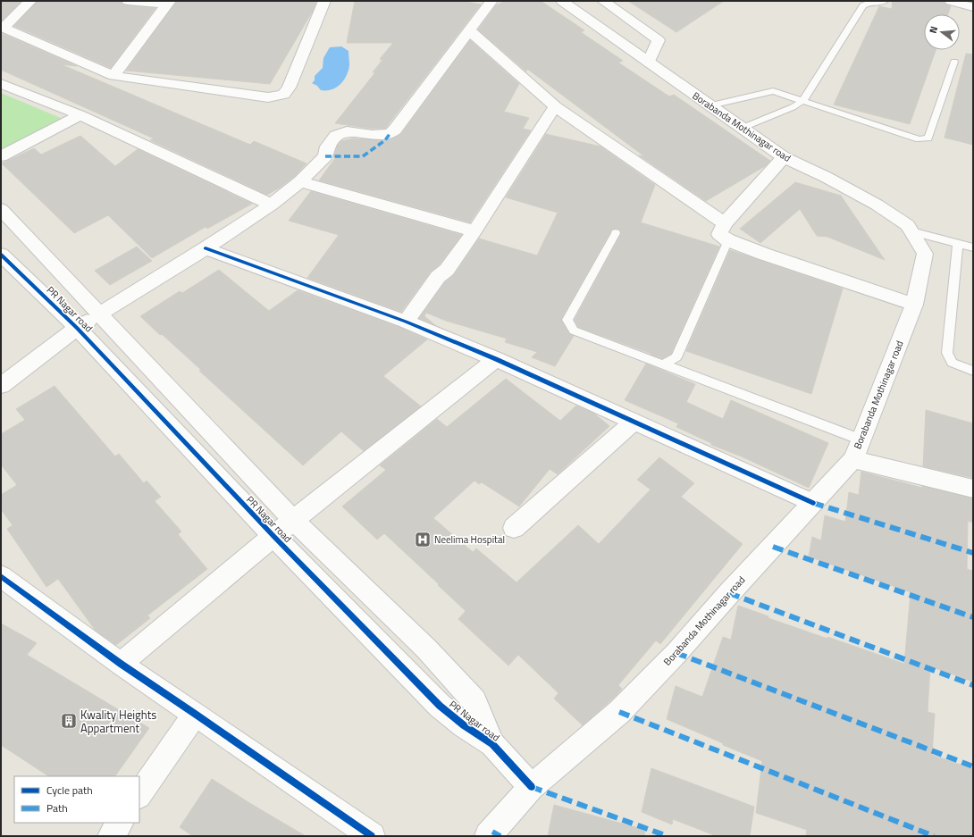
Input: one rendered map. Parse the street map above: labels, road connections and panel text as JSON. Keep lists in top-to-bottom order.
{
  "streets": {
    "street": ["Borabanda Mothinagar road", "PR Nagar road"]
  },
  "crossings": [
    ["Borabanda Mothinagar road", "PR Nagar road"]
  ],
  "places": {
    "hospital": ["Neelima Hospital"],
    "building": ["Kwality Heights Appartment"]
  },
  "legend": ["Cycle path", "Path"],
  "north": "left"
}
